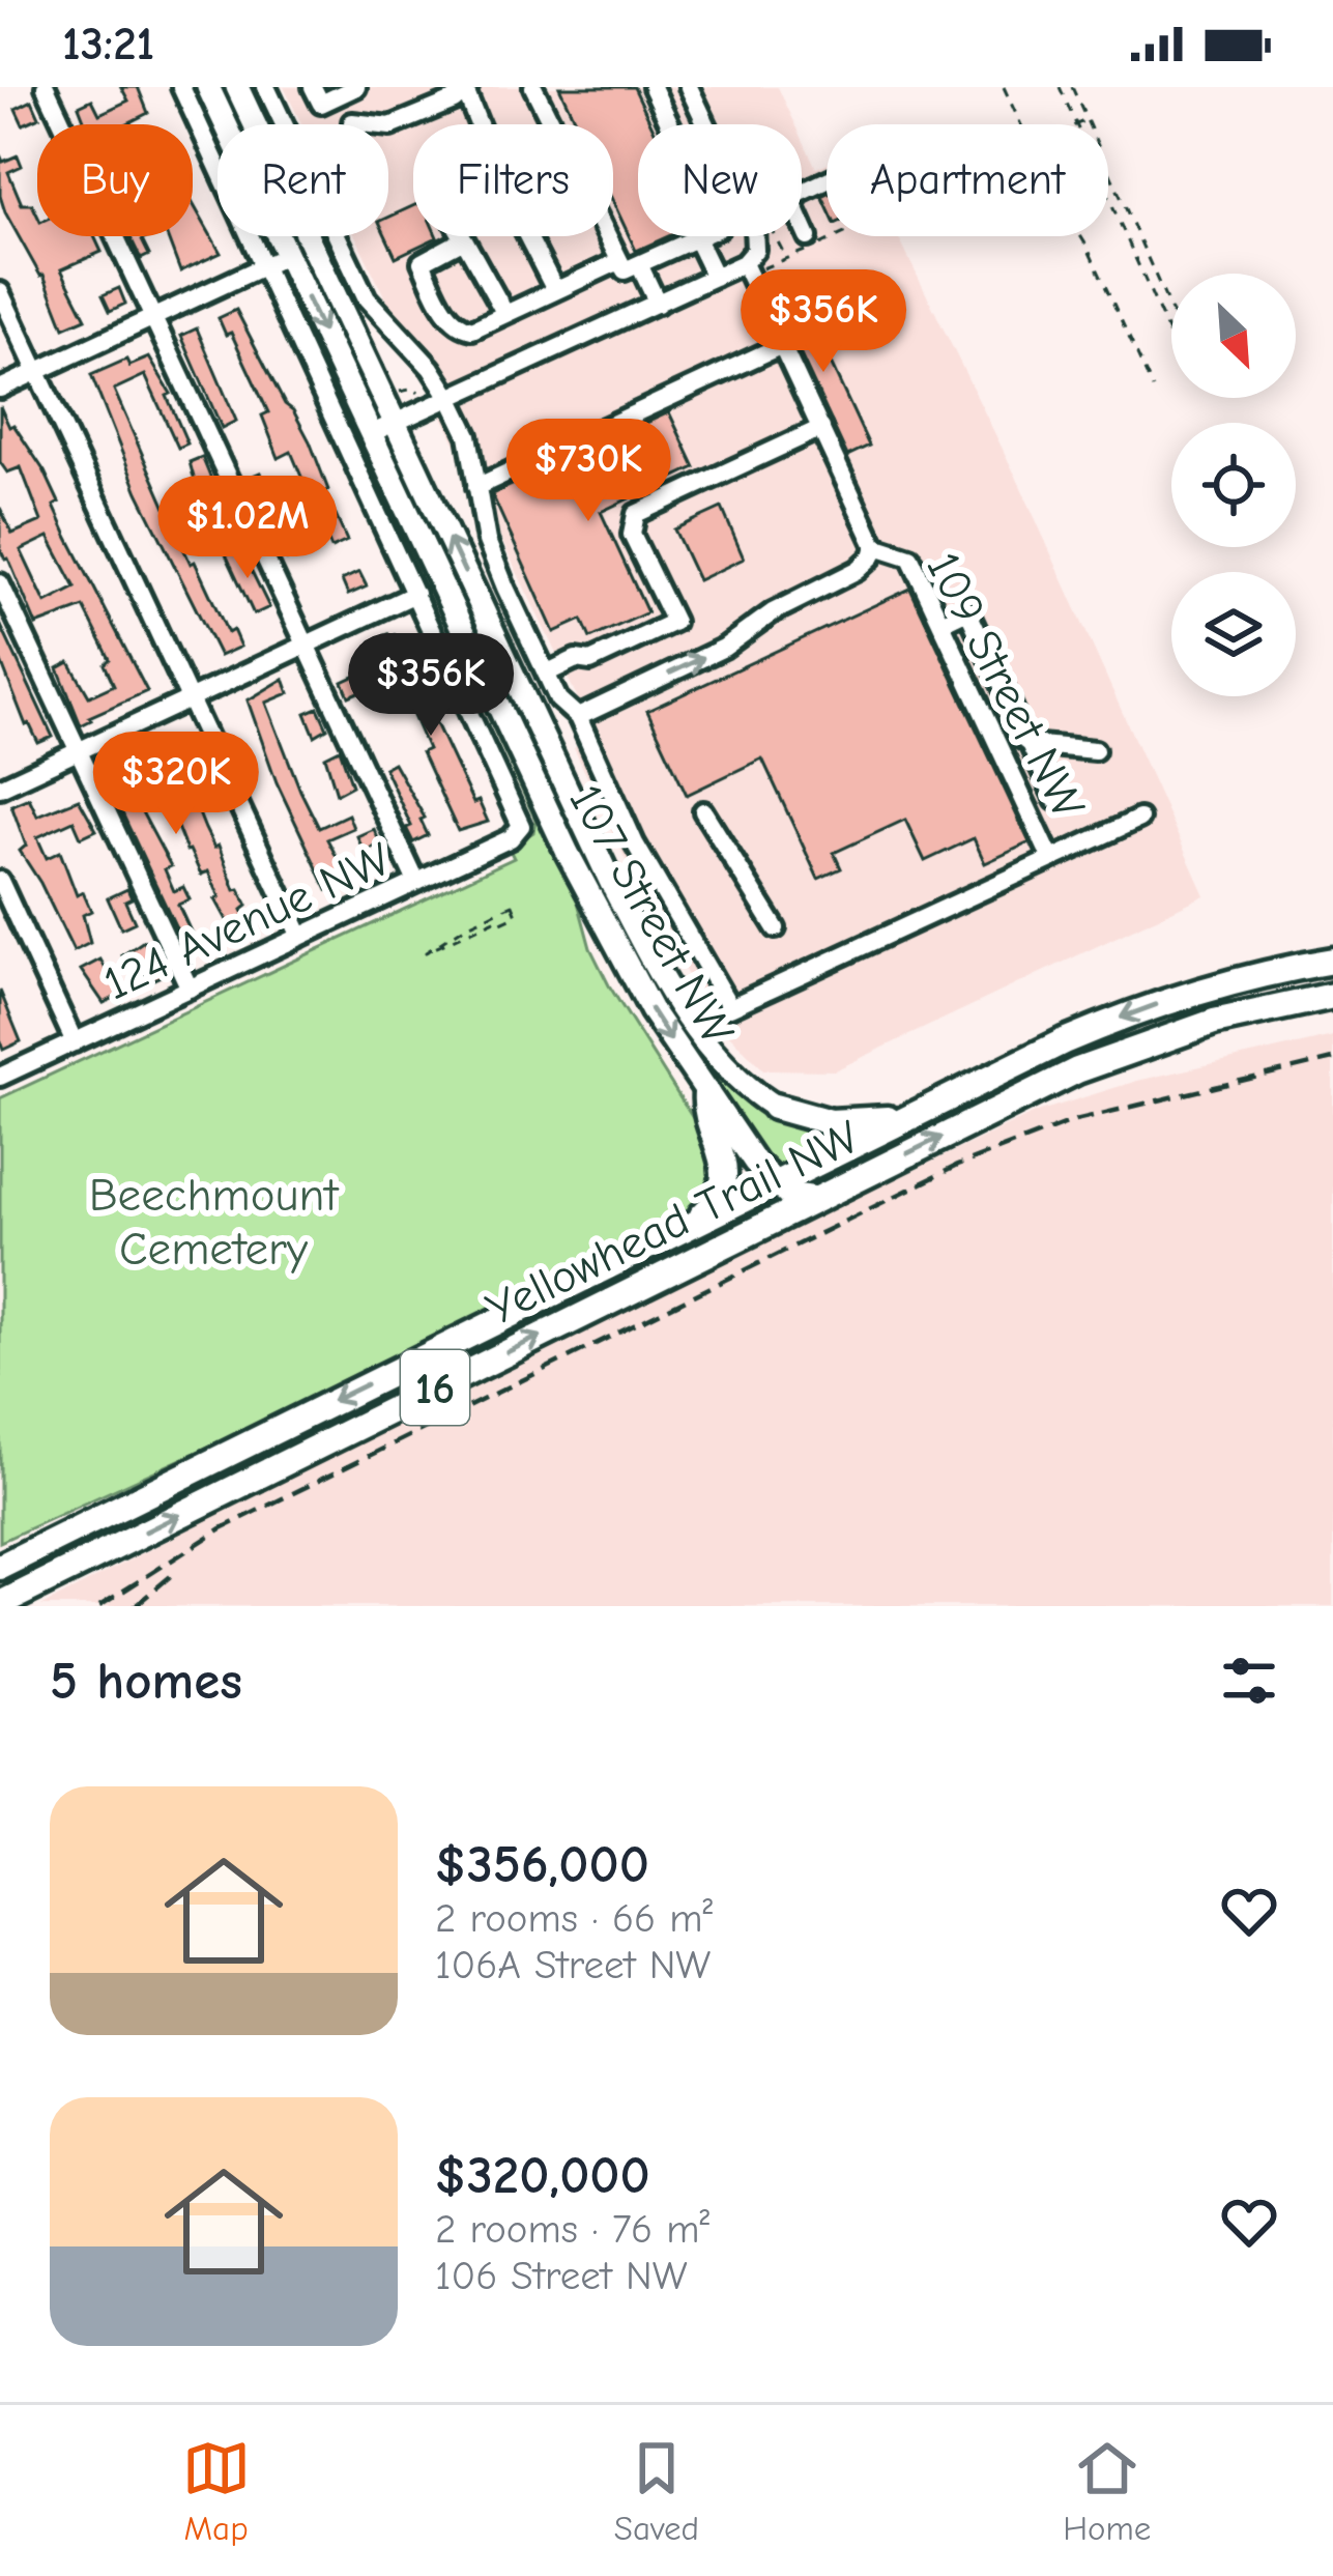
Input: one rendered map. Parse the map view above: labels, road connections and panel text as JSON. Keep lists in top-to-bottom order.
{
  "streets": {
    "highway": ["Yellowhead Trail NW", "16"],
    "main road": ["107 Street NW"],
    "street": ["109 Street NW", "124 Avenue NW"]
  },
  "crossings": [
    ["109 Street NW", "107 Street NW"],
    ["107 Street NW", "Yellowhead Trail NW"]
  ],
  "parks": ["Beechmount Cemetery"],
  "north": "bottom right",
  "page": {
    "status": "13:21",
    "chip": [
      "Buy",
      "Rent",
      "Filters",
      "New",
      "Apartment"
    ],
    "price": [
      "$356K",
      "$730K",
      "$1.02M",
      "$356K",
      "$320K"
    ],
    "heading": "5 homes",
    "list": [
      {
        "name": "$356,000",
        "note": "2 rooms · 66 m² · 106A Street NW"
      },
      {
        "name": "$320,000",
        "note": "2 rooms · 76 m² · 106 Street NW"
      }
    ],
    "tabs": ["Map", "Saved", "Home"]
  }
}
